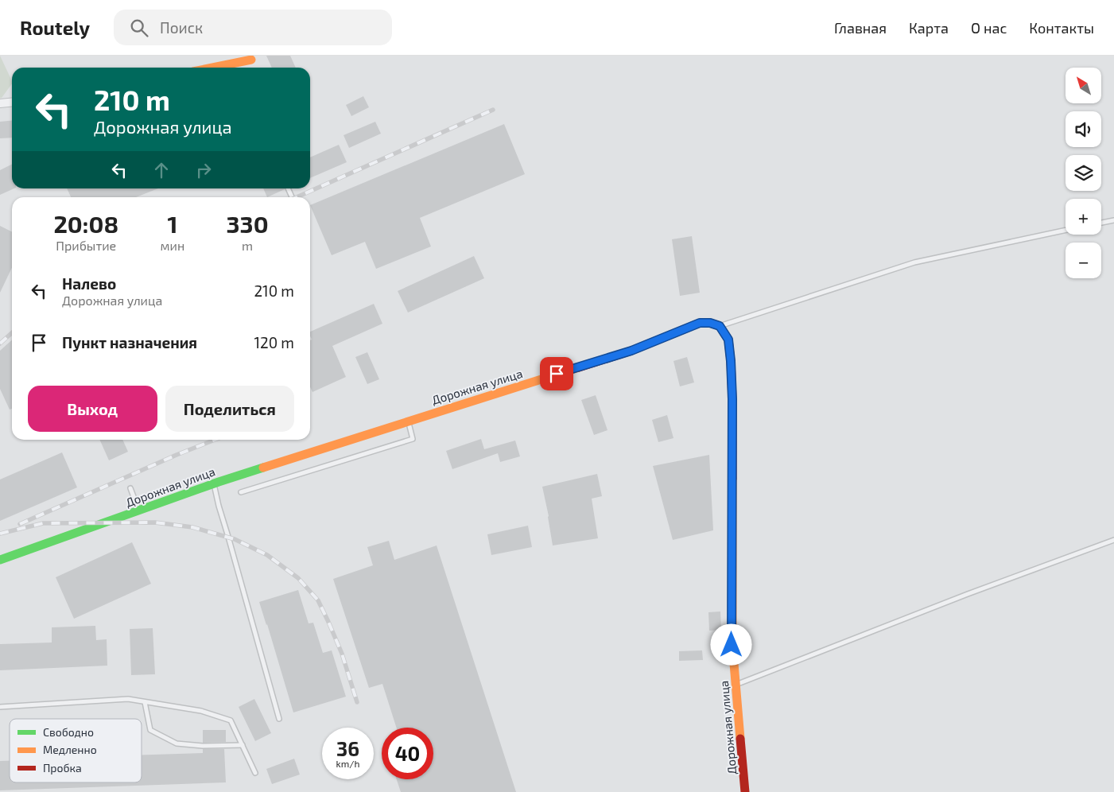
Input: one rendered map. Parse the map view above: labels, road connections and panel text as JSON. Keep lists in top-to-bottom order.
{
  "streets": {
    "street": ["Дорожная улица"]
  },
  "legend": ["Свободно", "Медленно", "Пробка"],
  "north": "top left",
  "page": {
    "header": "Routely",
    "search": "Поиск",
    "nav": [
      "Главная",
      "Карта",
      "О нас",
      "Контакты"
    ],
    "map_buttons": ["+", "−"],
    "turn": ["210 m", "Дорожная улица"],
    "eta": [
      "20:08",
      "Прибытие",
      "1",
      "мин",
      "330",
      "m"
    ],
    "list": [
      {
        "name": "Налево",
        "note": "Дорожная улица",
        "value": "210 m"
      },
      {
        "name": "Пункт назначения",
        "value": "120 m"
      }
    ],
    "buttons": ["Выход", "Поделиться"],
    "speed": "36 km/h",
    "limit": "40"
  }
}
